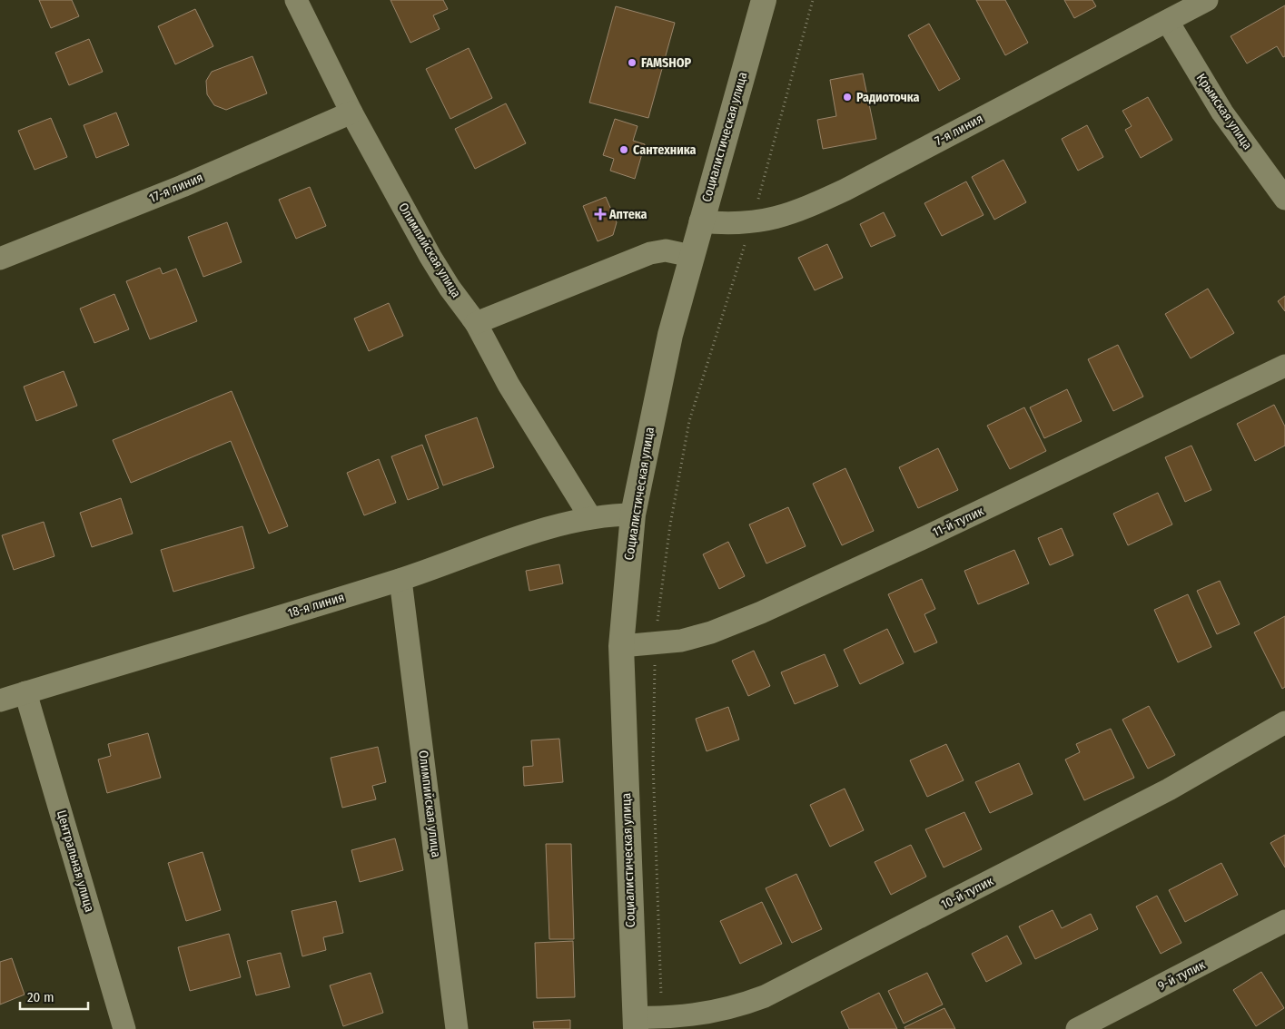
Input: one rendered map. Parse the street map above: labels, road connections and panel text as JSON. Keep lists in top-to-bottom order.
{
  "streets": {
    "street": [
      "Крымская улица",
      "7-я линия",
      "Социалистическая улица",
      "17-я линия",
      "Олимпийская улица",
      "11-й тупик",
      "18-я линия",
      "Центральная улица",
      "10-й тупик",
      "9-й тупик"
    ]
  },
  "crossings": [
    ["Крымская улица", "7-я линия"],
    ["7-я линия", "Социалистическая улица"],
    ["Социалистическая улица", "11-й тупик"],
    ["Социалистическая улица", "18-я линия"],
    ["Социалистическая улица", "10-й тупик"],
    ["17-я линия", "Олимпийская улица"],
    ["Олимпийская улица", "18-я линия"],
    ["18-я линия", "Центральная улица"]
  ],
  "places": {
    "other": ["FAMSHOP", "Радиоточка", "Сантехника"],
    "health": ["Аптека"]
  },
  "scale_bar": "20 m"
}
